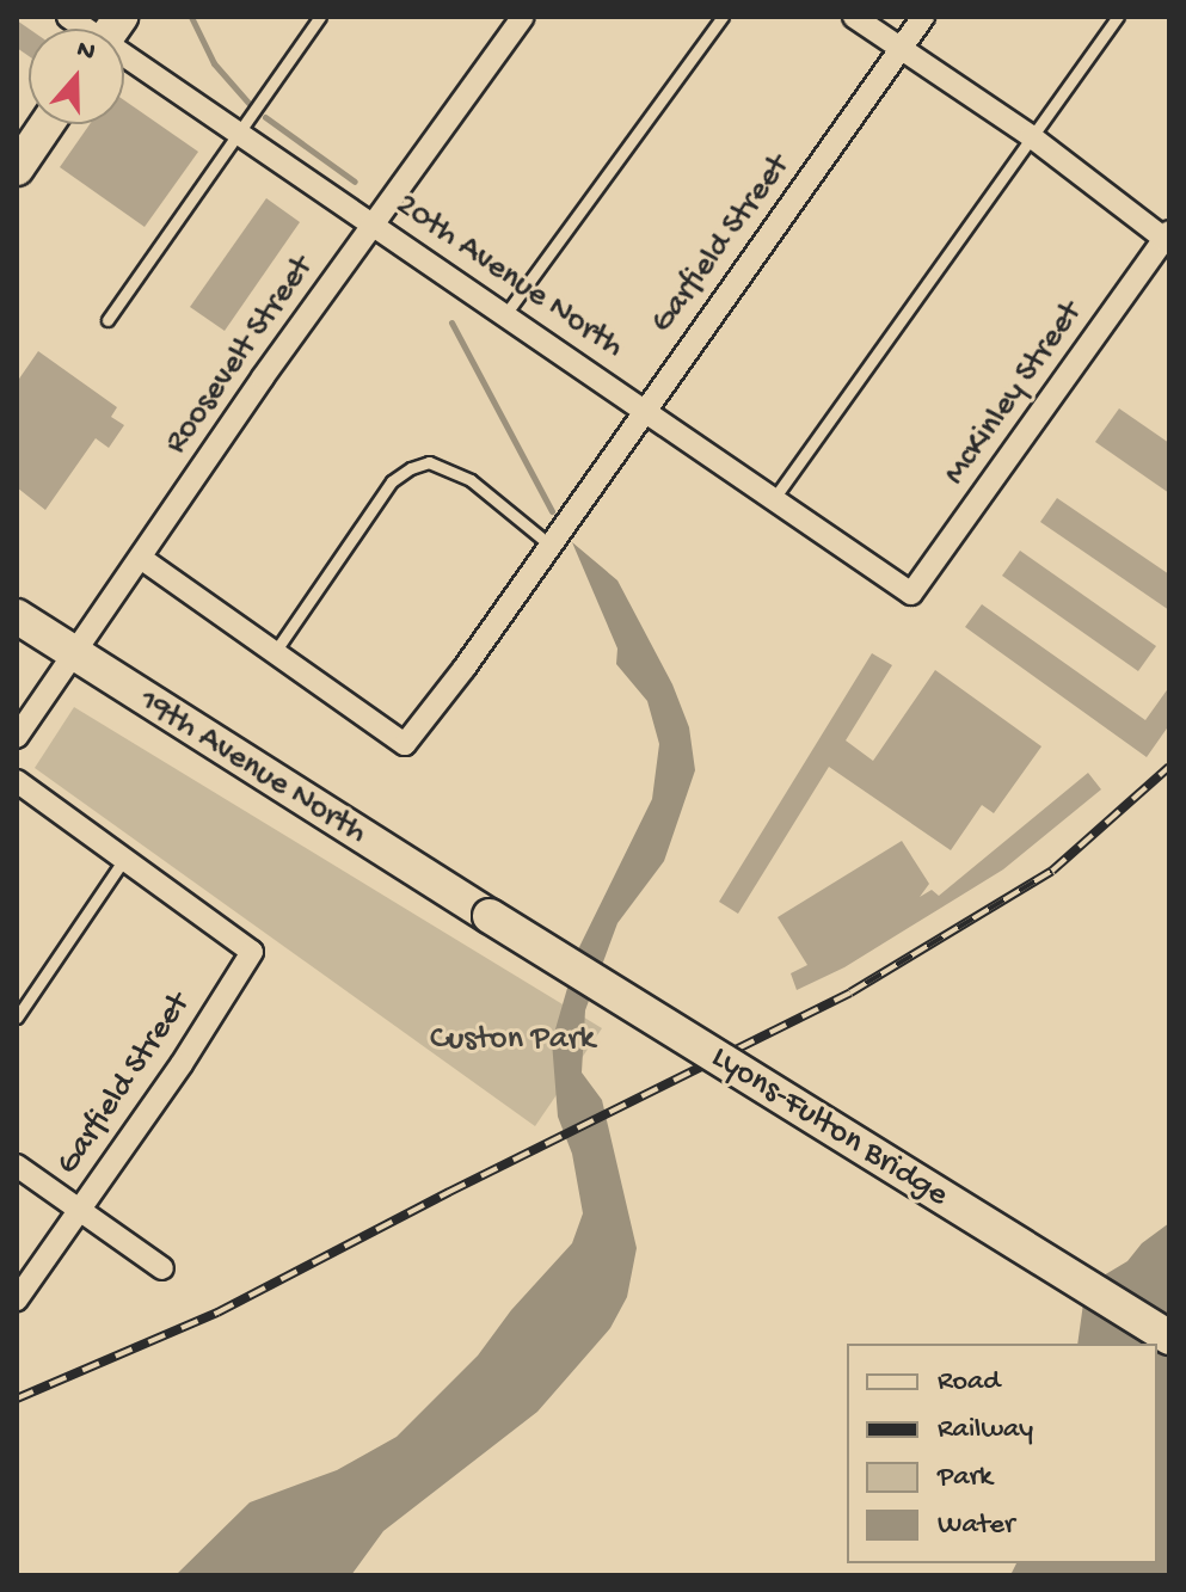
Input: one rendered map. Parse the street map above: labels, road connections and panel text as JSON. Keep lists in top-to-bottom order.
{
  "streets": {
    "main road": ["19th Avenue North", "Lyons-Fulton Bridge"],
    "street": [
      "Garfield Street",
      "20th Avenue North",
      "Roosevelt Street",
      "McKinley Street"
    ]
  },
  "crossings": [
    ["Garfield Street", "20th Avenue North"],
    ["20th Avenue North", "Roosevelt Street"],
    ["20th Avenue North", "McKinley Street"],
    ["Roosevelt Street", "19th Avenue North"],
    ["19th Avenue North", "Lyons-Fulton Bridge"]
  ],
  "parks": ["Custon Park"],
  "legend": [
    "Road",
    "Railway",
    "Park",
    "Water"
  ],
  "north": "top"
}
